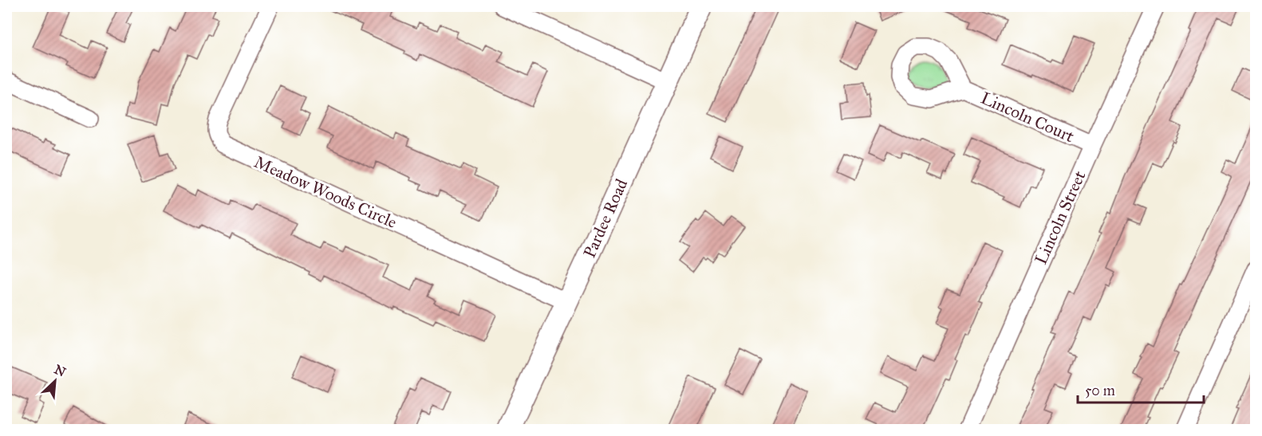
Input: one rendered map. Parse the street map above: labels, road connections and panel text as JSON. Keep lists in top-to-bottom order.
{
  "streets": {
    "main road": ["Pardee Road"],
    "street": ["Lincoln Court", "Meadow Woods Circle", "Lincoln Street"]
  },
  "crossings": [
    ["Lincoln Court", "Lincoln Street"],
    ["Meadow Woods Circle", "Pardee Road"]
  ],
  "scale_bar": "50 m",
  "north": "top right"
}
